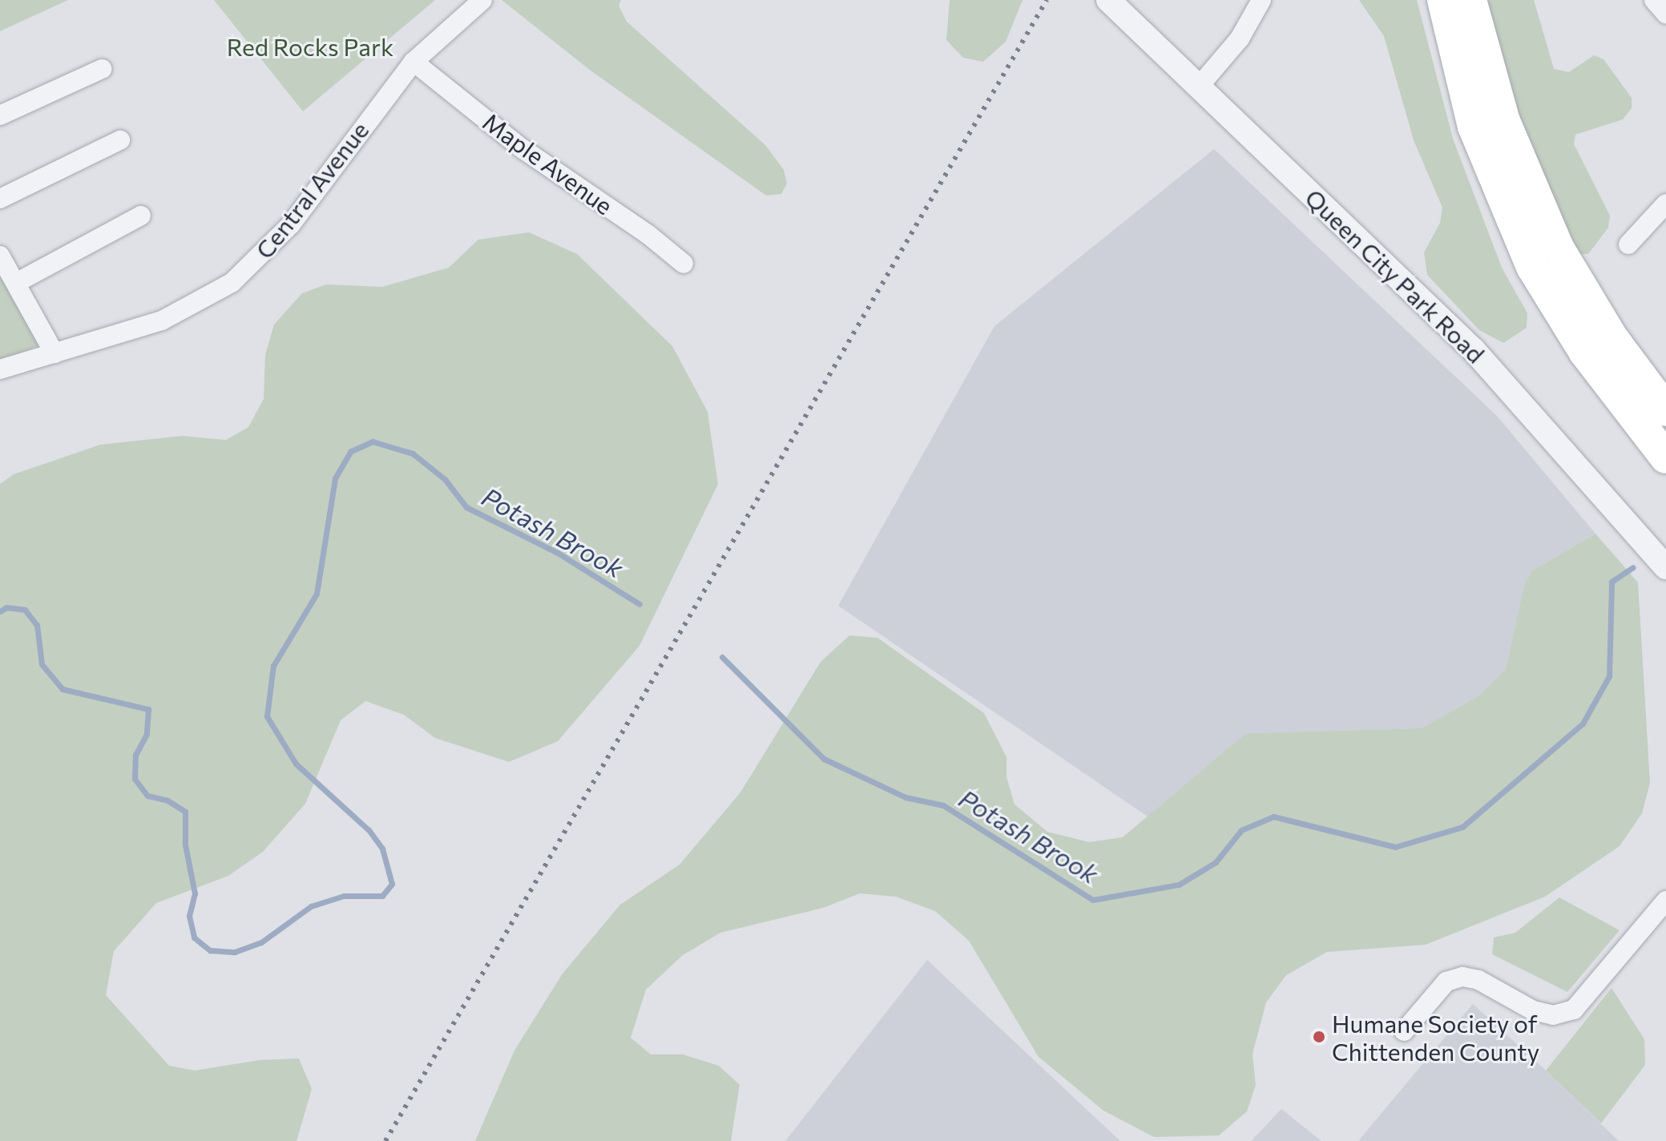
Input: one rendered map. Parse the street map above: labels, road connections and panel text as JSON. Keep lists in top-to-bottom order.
{
  "streets": {
    "street": ["Maple Avenue", "Central Avenue", "Queen City Park Road"]
  },
  "crossings": [
    ["Maple Avenue", "Central Avenue"]
  ],
  "water": ["Potash Brook"],
  "parks": ["Red Rocks Park"],
  "places": ["Humane Society of Chittenden County"]
}
